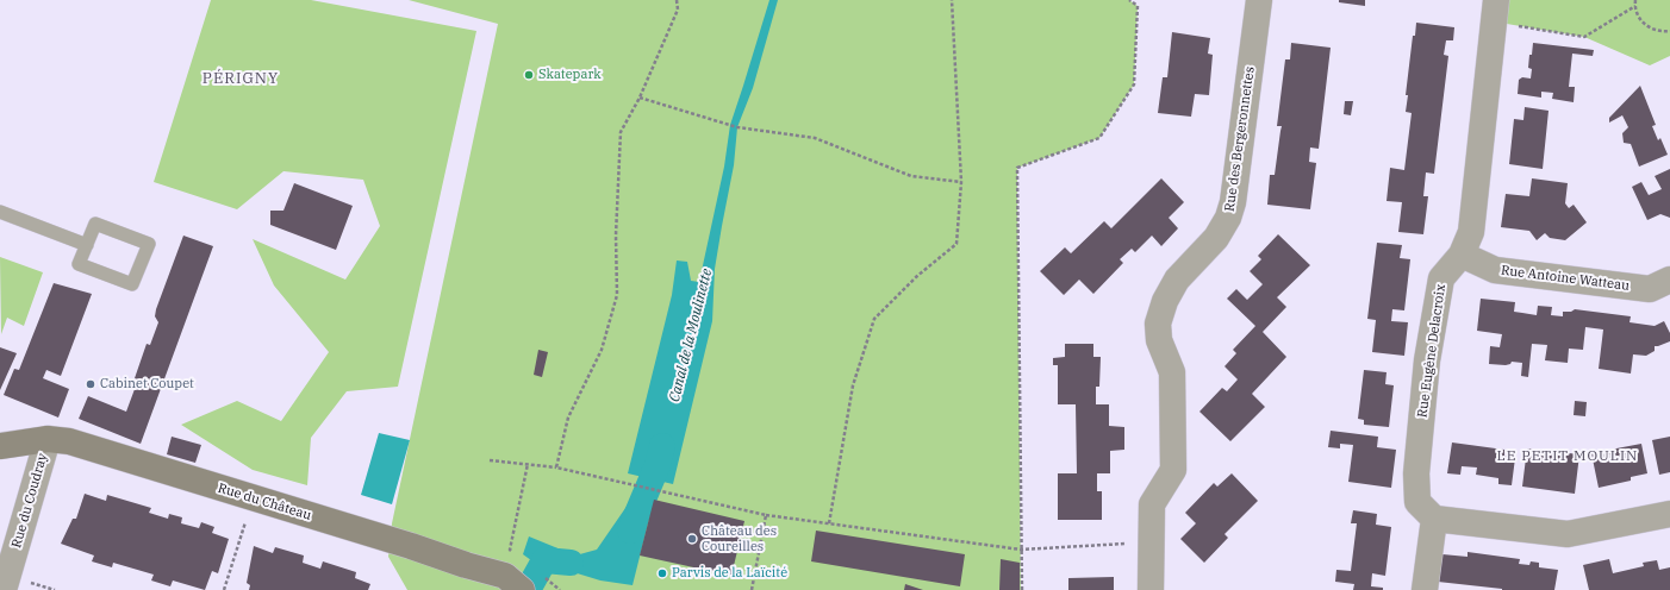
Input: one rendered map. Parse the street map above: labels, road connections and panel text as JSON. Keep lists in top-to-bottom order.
{
  "streets": {
    "street": [
      "Rue des Bergeronnettes",
      "Rue Antoine Watteau",
      "Rue Eugène Delacroix",
      "Rue du Coudray",
      "Rue du Château"
    ]
  },
  "crossings": [
    ["Rue Antoine Watteau", "Rue Eugène Delacroix"],
    ["Rue du Coudray", "Rue du Château"]
  ],
  "districts": ["PÉRIGNY", "LE PETIT MOULIN"],
  "water": ["Canal de la Moulinette"],
  "places": [
    "Skatepark",
    "Cabinet Coupet",
    "Château des Coureilles",
    "Parvis de la Laïcité"
  ]
}
